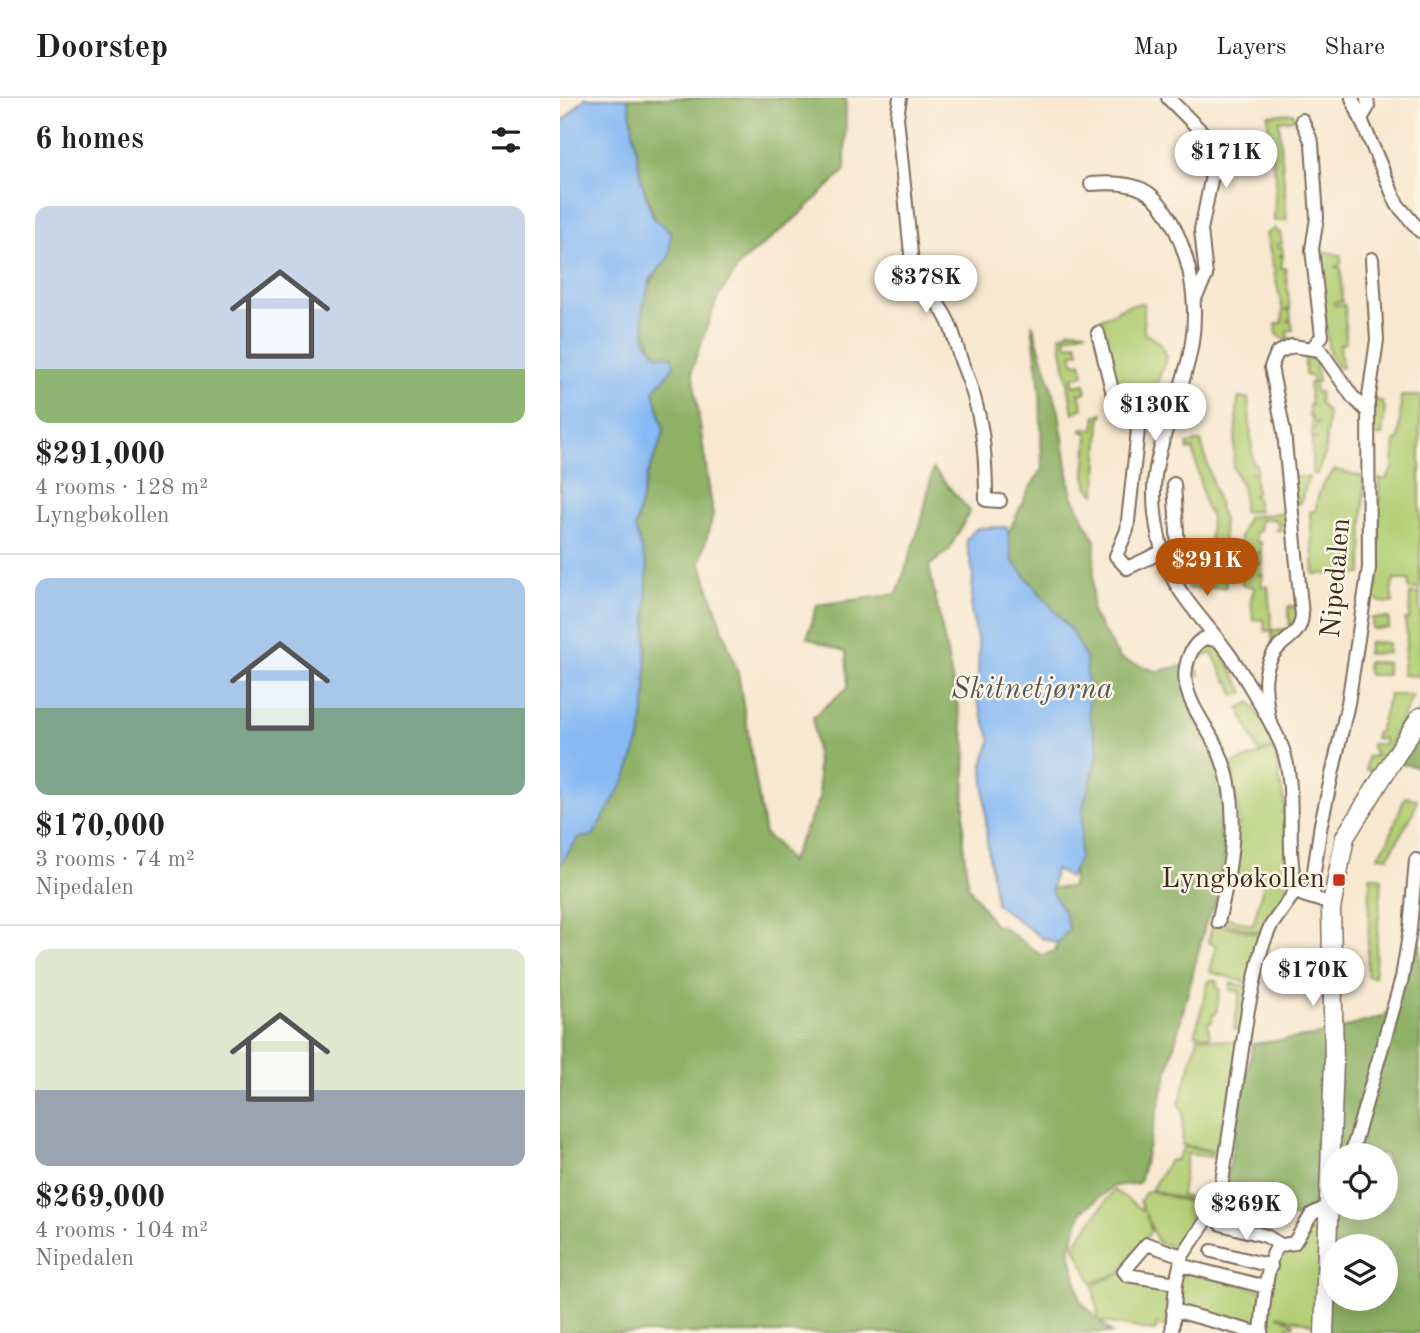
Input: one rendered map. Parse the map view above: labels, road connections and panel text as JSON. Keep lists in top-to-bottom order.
{
  "streets": {
    "street": ["Nipedalen"]
  },
  "water": ["Skitnetjørna"],
  "places": {
    "transit": ["Lyngbøkollen"]
  },
  "page": {
    "header": "Doorstep",
    "nav": ["Map", "Layers", "Share"],
    "heading": "6 homes",
    "price": [
      "$171K",
      "$378K",
      "$130K",
      "$291K",
      "$170K",
      "$269K"
    ],
    "list": [
      {
        "name": "$291,000",
        "note": "4 rooms · 128 m² · Lyngbøkollen"
      },
      {
        "name": "$170,000",
        "note": "3 rooms · 74 m² · Nipedalen"
      },
      {
        "name": "$269,000",
        "note": "4 rooms · 104 m² · Nipedalen"
      }
    ]
  }
}
